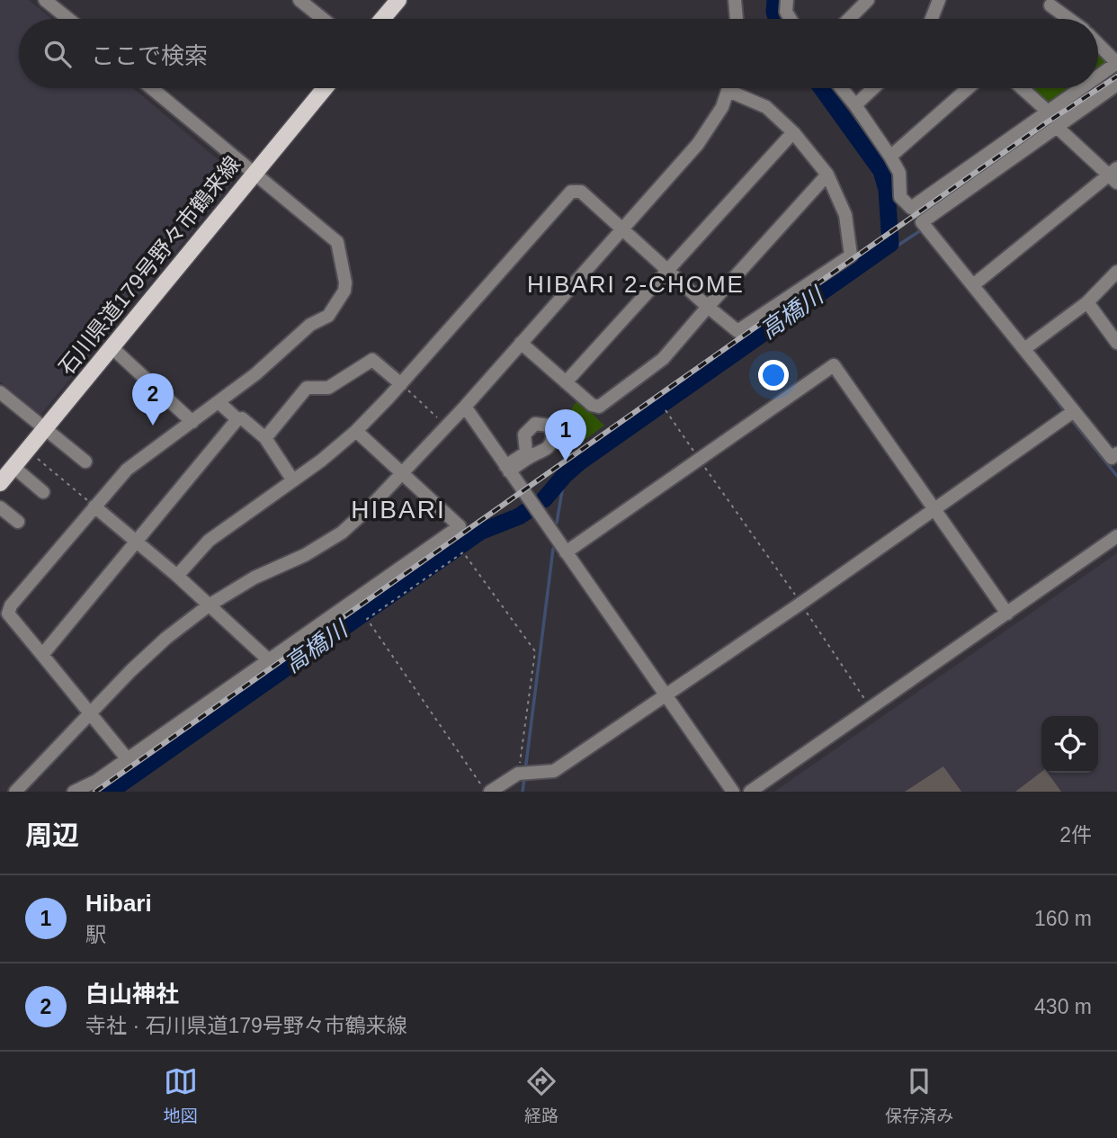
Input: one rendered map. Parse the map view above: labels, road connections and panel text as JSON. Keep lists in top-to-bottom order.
{
  "streets": {
    "main road": ["石川県道179号野々市鶴来線"]
  },
  "districts": ["HIBARI 2-CHOME", "HIBARI"],
  "water": ["高橋川"],
  "page": {
    "search": "ここで検索",
    "pins": ["2", "1"],
    "heading": ["周辺", "2件"],
    "list": [
      {
        "mark": "1",
        "name": "Hibari",
        "note": "駅",
        "value": "160 m"
      },
      {
        "mark": "2",
        "name": "白山神社",
        "note": "寺社 · 石川県道179号野々市鶴来線",
        "value": "430 m"
      }
    ],
    "nav": ["地図", "経路", "保存済み"]
  }
}
